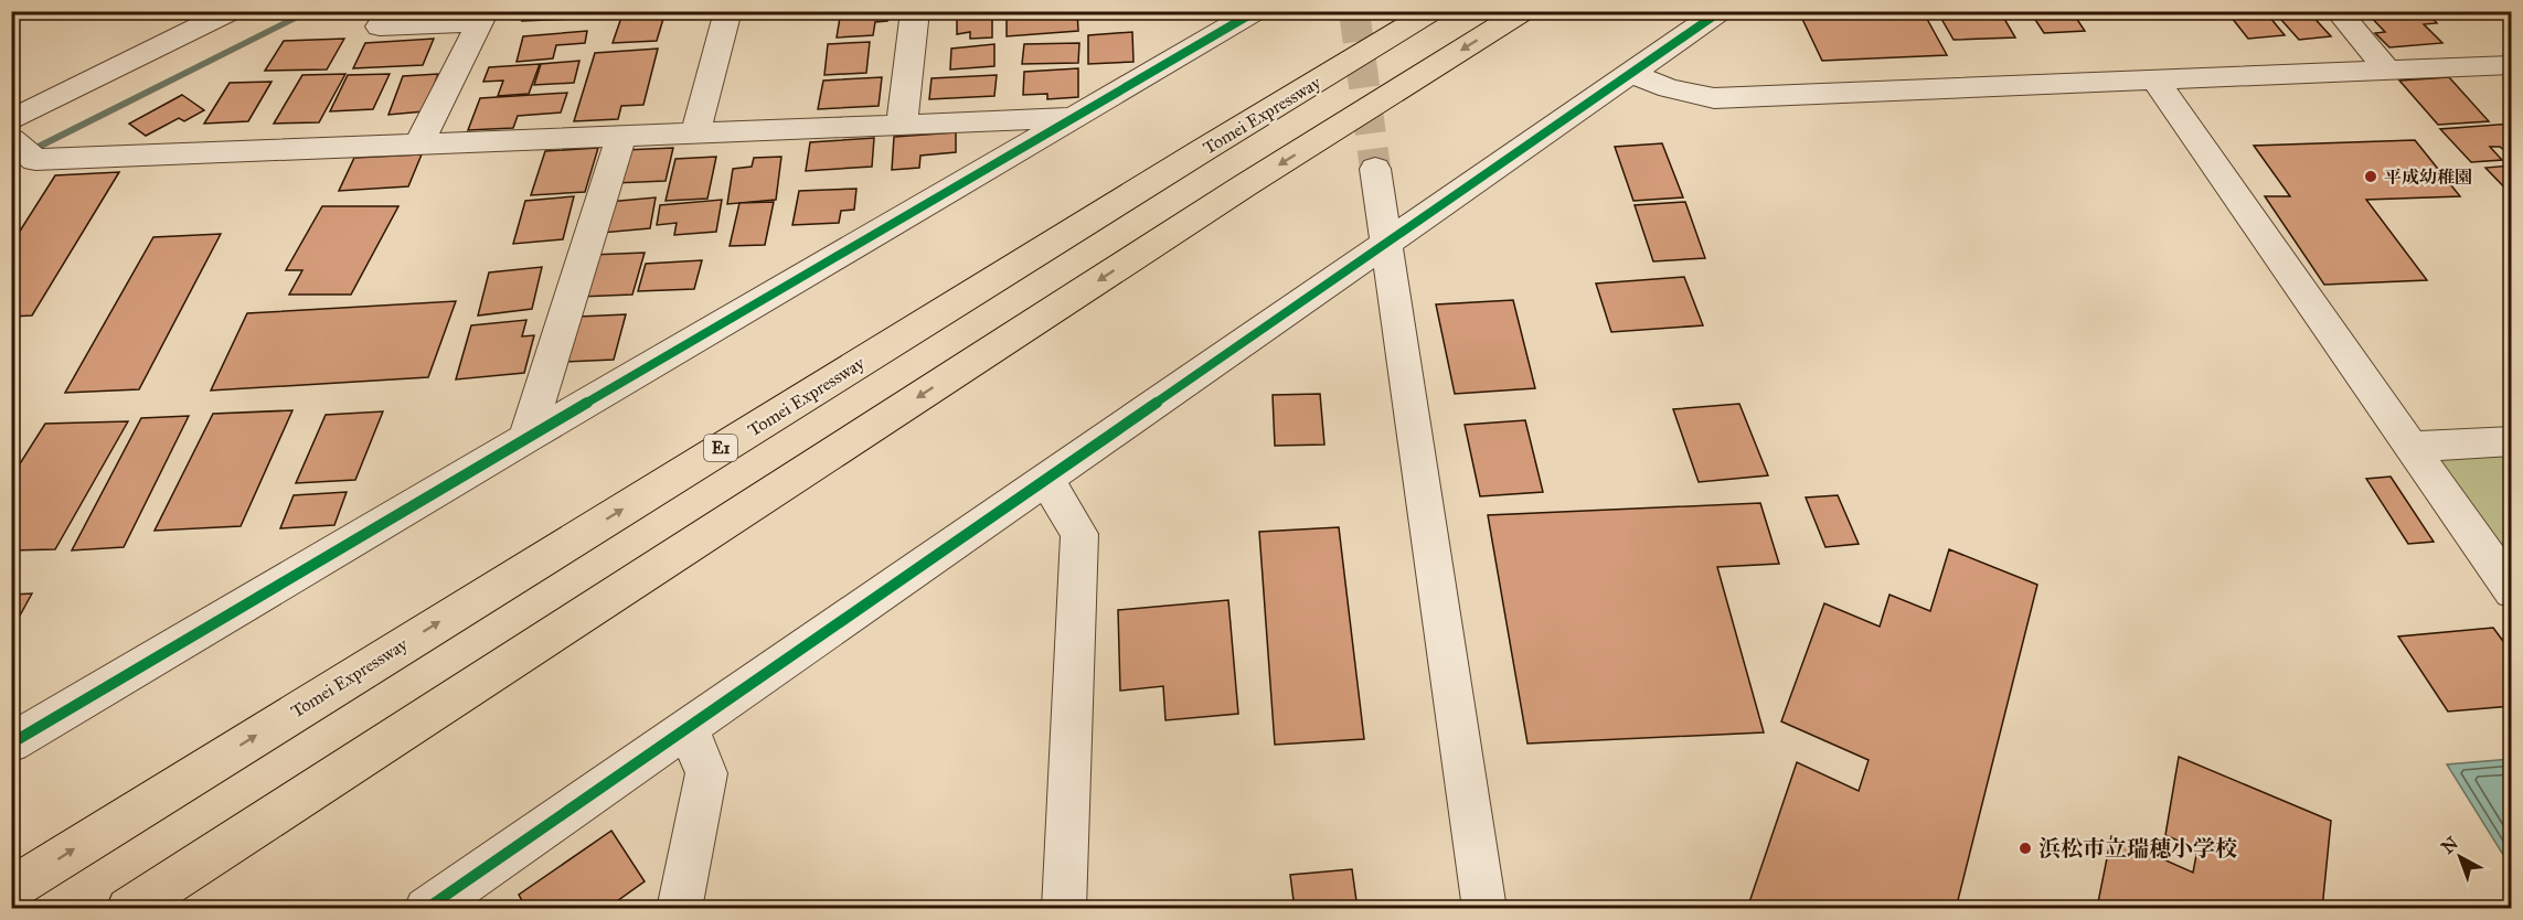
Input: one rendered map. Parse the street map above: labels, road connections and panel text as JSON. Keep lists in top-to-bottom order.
{
  "streets": {
    "highway": ["Tomei Expressway", "E1"]
  },
  "places": ["平成幼稚園", "浜松市立瑞穂小学校"],
  "north": "top left"
}
